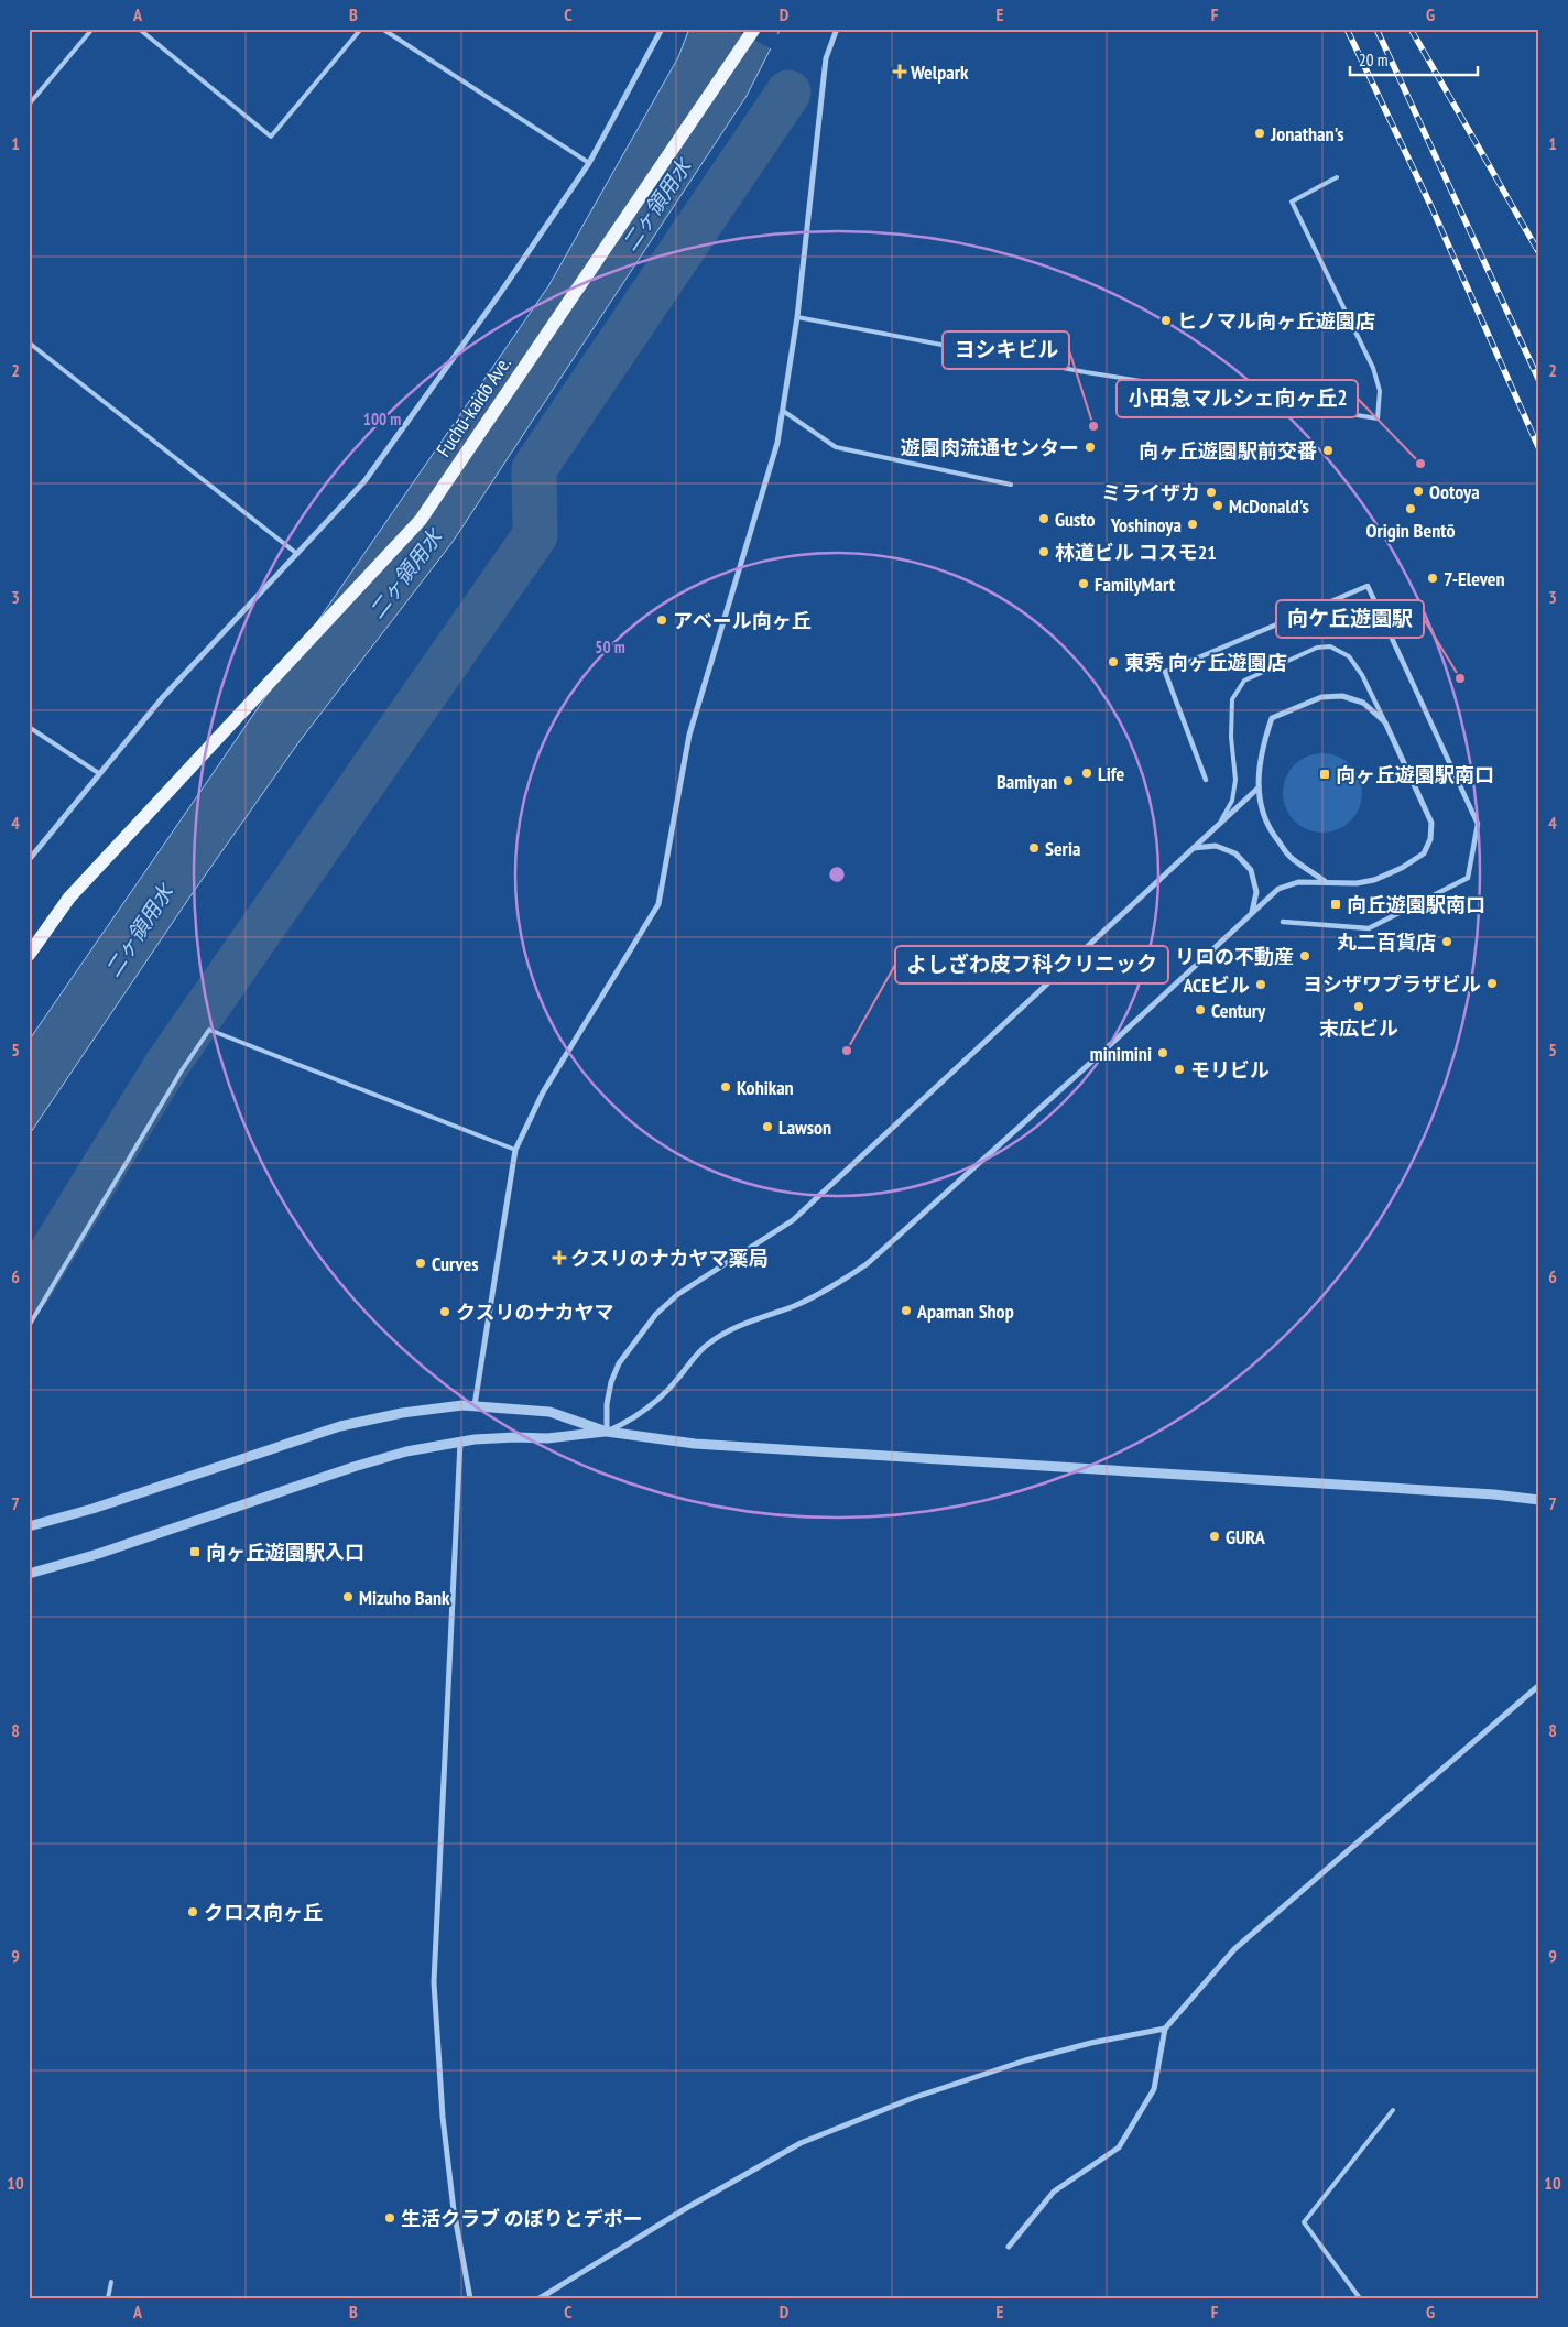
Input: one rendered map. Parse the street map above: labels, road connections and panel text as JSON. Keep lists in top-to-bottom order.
{
  "streets": {
    "main road": ["Fuchū-kaidō Ave."]
  },
  "water": ["二ヶ領用水"],
  "places": {
    "health": ["Welpark", "クスリのナカヤマ薬局"],
    "other": [
      "Jonathan's",
      "ヒノマル向ヶ丘遊園店",
      "ヨシキビル",
      "遊園肉流通センター",
      "向ヶ丘遊園駅前交番",
      "小田急マルシェ向ヶ丘2",
      "Ootoya",
      "ミライザカ",
      "McDonald's",
      "Origin Bentō",
      "Gusto",
      "Yoshinoya",
      "林道ビル コスモ21",
      "7-Eleven",
      "FamilyMart",
      "アベール向ヶ丘",
      "東秀 向ヶ丘遊園店",
      "向ケ丘遊園駅",
      "Life",
      "Bamiyan",
      "Seria",
      "丸二百貨店",
      "リロの不動産",
      "ヨシザワプラザビル",
      "ACEビル",
      "末広ビル",
      "Century",
      "よしざわ皮フ科クリニック",
      "minimini",
      "モリビル",
      "Kohikan",
      "Lawson",
      "Curves",
      "Apaman Shop",
      "クスリのナカヤマ",
      "GURA",
      "Mizuho Bank",
      "クロス向ヶ丘",
      "生活クラブ のぼりとデポー"
    ],
    "transit": ["向ヶ丘遊園駅南口", "向丘遊園駅南口", "向ヶ丘遊園駅入口"]
  },
  "scale_bar": "20 m",
  "grid": {
    "columns": [
      "A",
      "B",
      "C",
      "D",
      "E",
      "F",
      "G"
    ],
    "rows": [
      "1",
      "2",
      "3",
      "4",
      "5",
      "6",
      "7",
      "8",
      "9",
      "10"
    ]
  },
  "rings": ["100 m", "50 m"]
}
